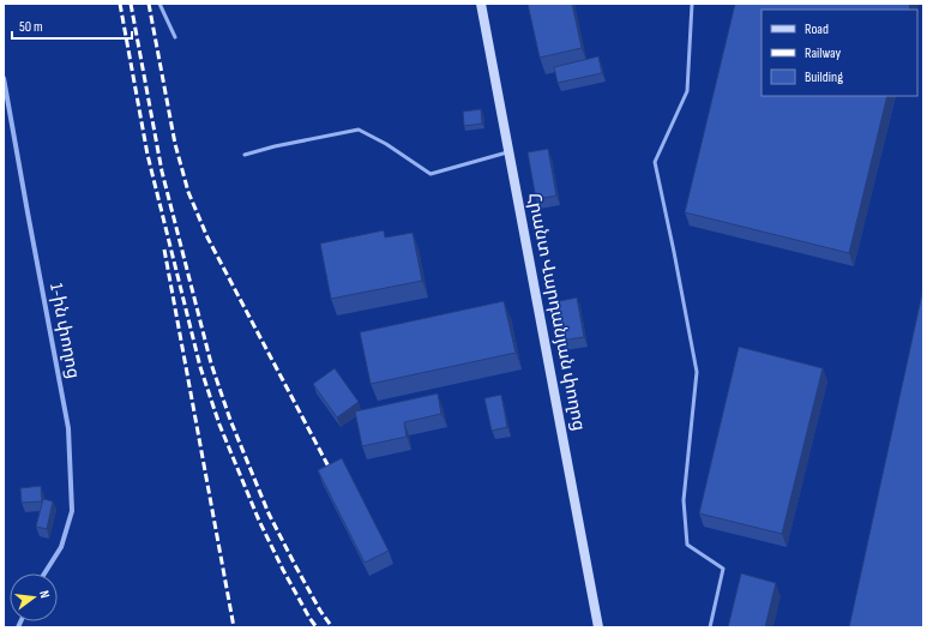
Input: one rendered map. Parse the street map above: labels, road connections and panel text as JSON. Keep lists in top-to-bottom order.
{
  "streets": {
    "main road": ["Հրանտ Վարդանյան փողոց"],
    "street": ["1-ին փողոց"]
  },
  "legend": ["Road", "Railway", "Building"],
  "scale_bar": "50 m",
  "north": "right"
}
